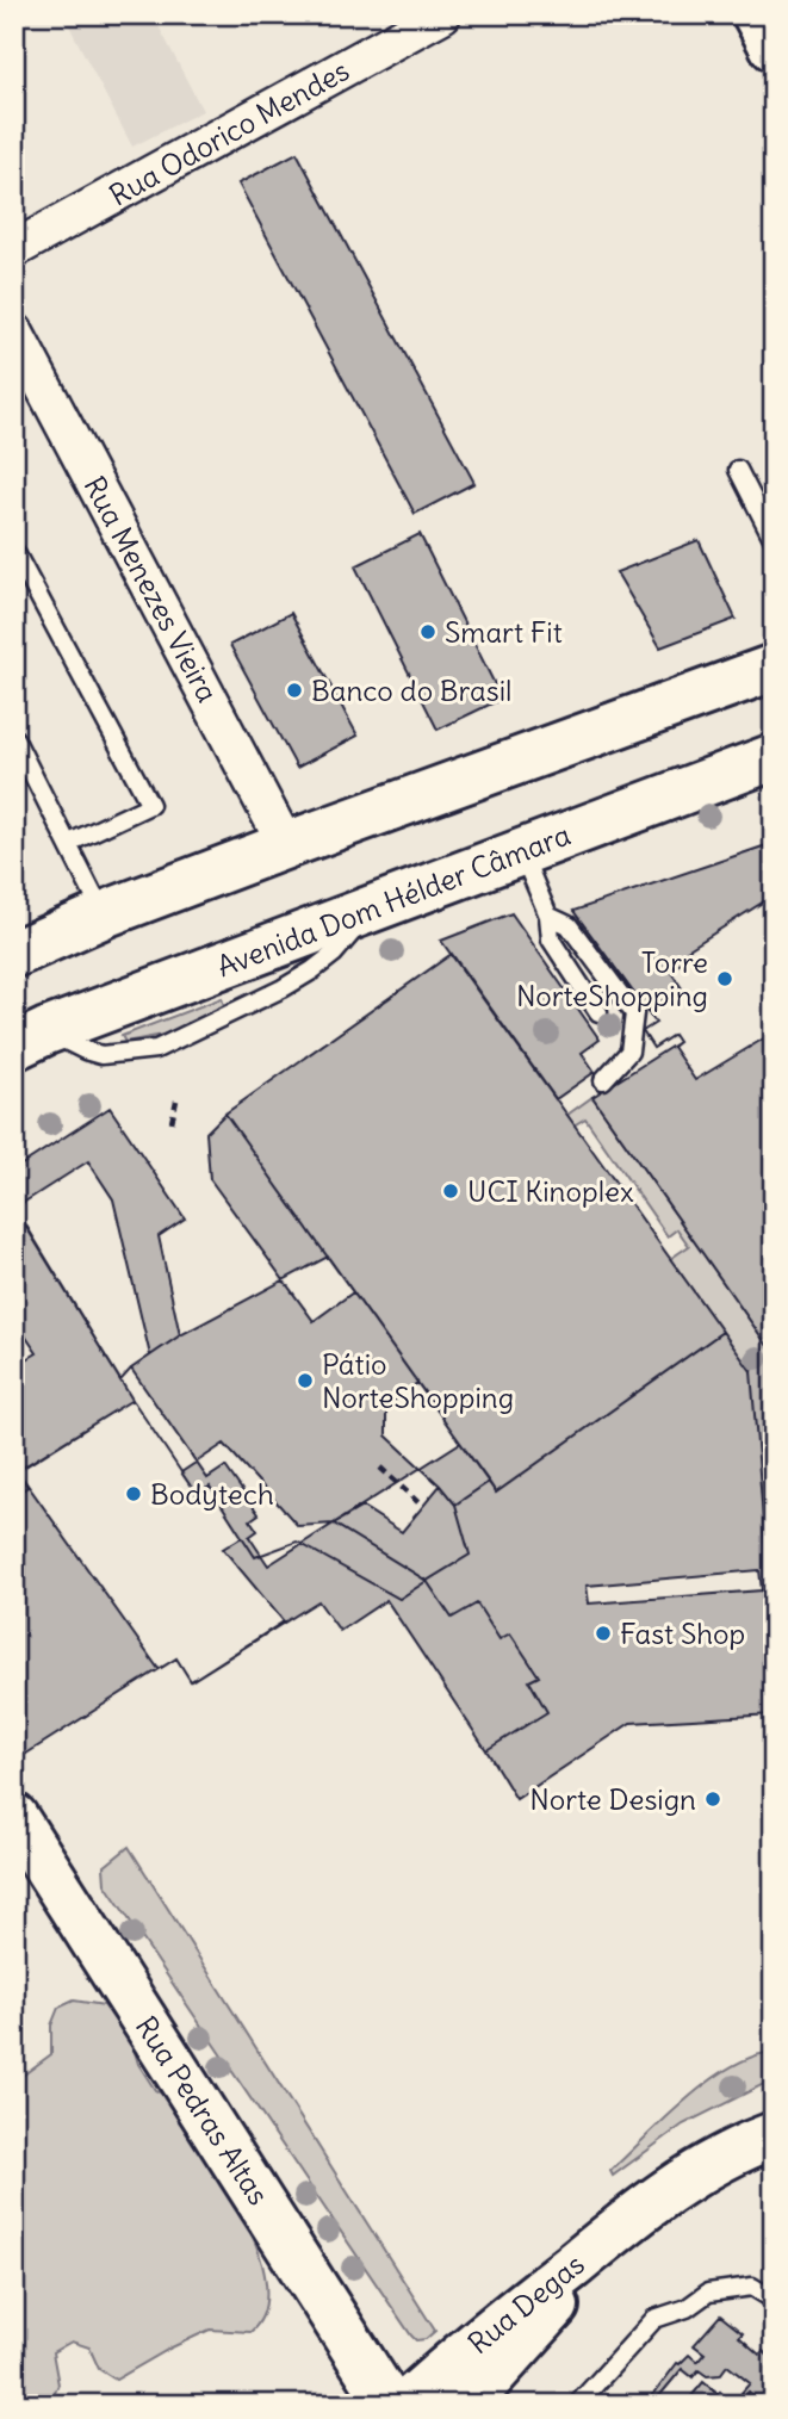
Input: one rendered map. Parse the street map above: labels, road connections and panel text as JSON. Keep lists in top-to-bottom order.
{
  "streets": {
    "main road": ["Avenida Dom Hélder Câmara", "Rua Pedras Altas", "Rua Degas"],
    "street": ["Rua Odorico Mendes", "Rua Menezes Vieira"]
  },
  "places": [
    "Smart Fit",
    "Banco do Brasil",
    "Torre NorteShopping",
    "UCI Kinoplex",
    "Pátio NorteShopping",
    "Bodytech",
    "Fast Shop",
    "Norte Design"
  ]
}
